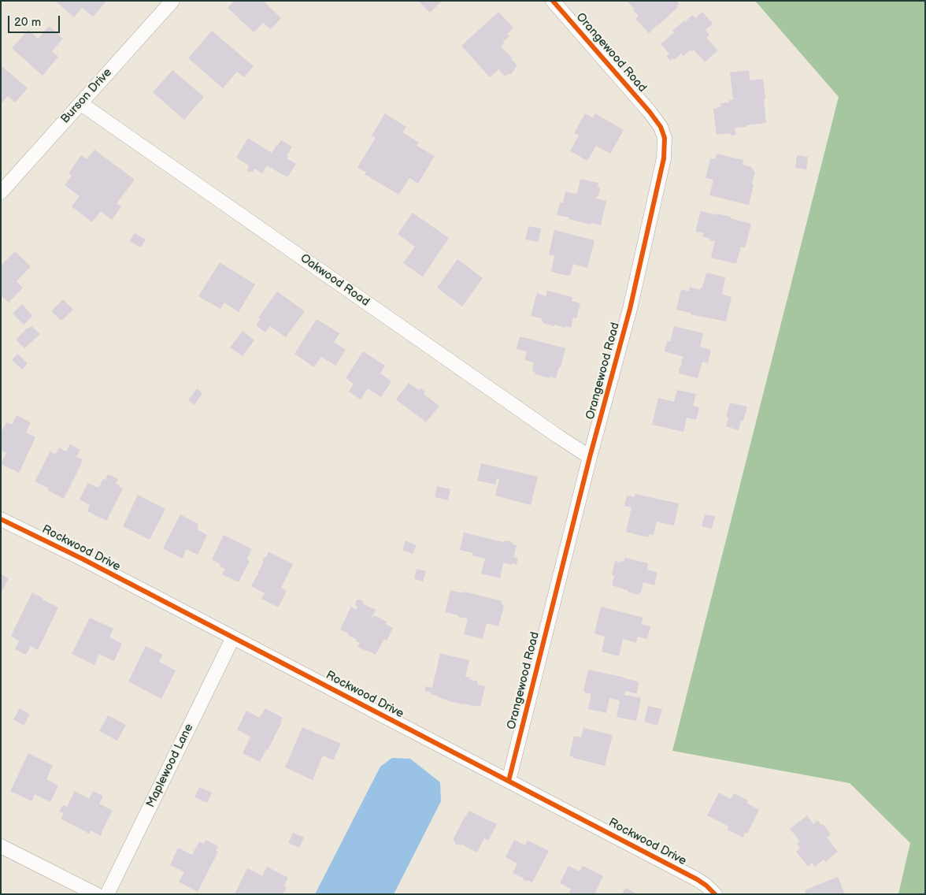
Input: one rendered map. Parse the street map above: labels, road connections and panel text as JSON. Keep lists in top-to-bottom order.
{
  "streets": {
    "street": [
      "Orangewood Road",
      "Burson Drive",
      "Oakwood Road",
      "Rockwood Drive",
      "Maplewood Lane"
    ]
  },
  "crossings": [
    ["Orangewood Road", "Oakwood Road"],
    ["Orangewood Road", "Rockwood Drive"],
    ["Burson Drive", "Oakwood Road"],
    ["Rockwood Drive", "Maplewood Lane"]
  ],
  "scale_bar": "20 m"
}
